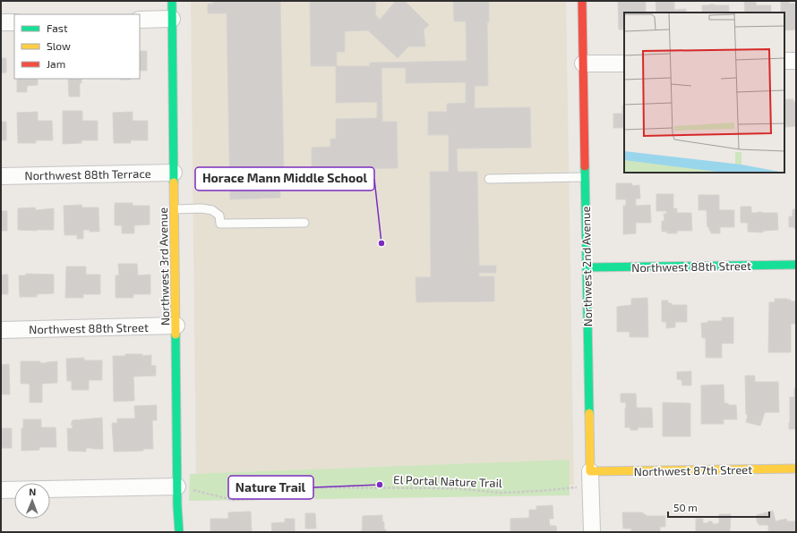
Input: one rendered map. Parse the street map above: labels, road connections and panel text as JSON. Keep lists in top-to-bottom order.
{
  "streets": {
    "street": [
      "Northwest 88th Terrace",
      "Northwest 3rd Avenue",
      "Northwest 2nd Avenue",
      "Northwest 88th Street",
      "Northwest 87th Street"
    ],
    "path": ["El Portal Nature Trail"]
  },
  "crossings": [
    ["Northwest 88th Terrace", "Northwest 3rd Avenue"],
    ["Northwest 3rd Avenue", "Northwest 88th Street"],
    ["Northwest 3rd Avenue", "El Portal Nature Trail"],
    ["Northwest 2nd Avenue", "Northwest 88th Street"],
    ["Northwest 2nd Avenue", "Northwest 87th Street"],
    ["Northwest 2nd Avenue", "El Portal Nature Trail"],
    ["Northwest 87th Street", "El Portal Nature Trail"]
  ],
  "places": ["Horace Mann Middle School", "Nature Trail"],
  "legend": ["Fast", "Slow", "Jam"],
  "scale_bar": "50 m",
  "north": "top"
}
